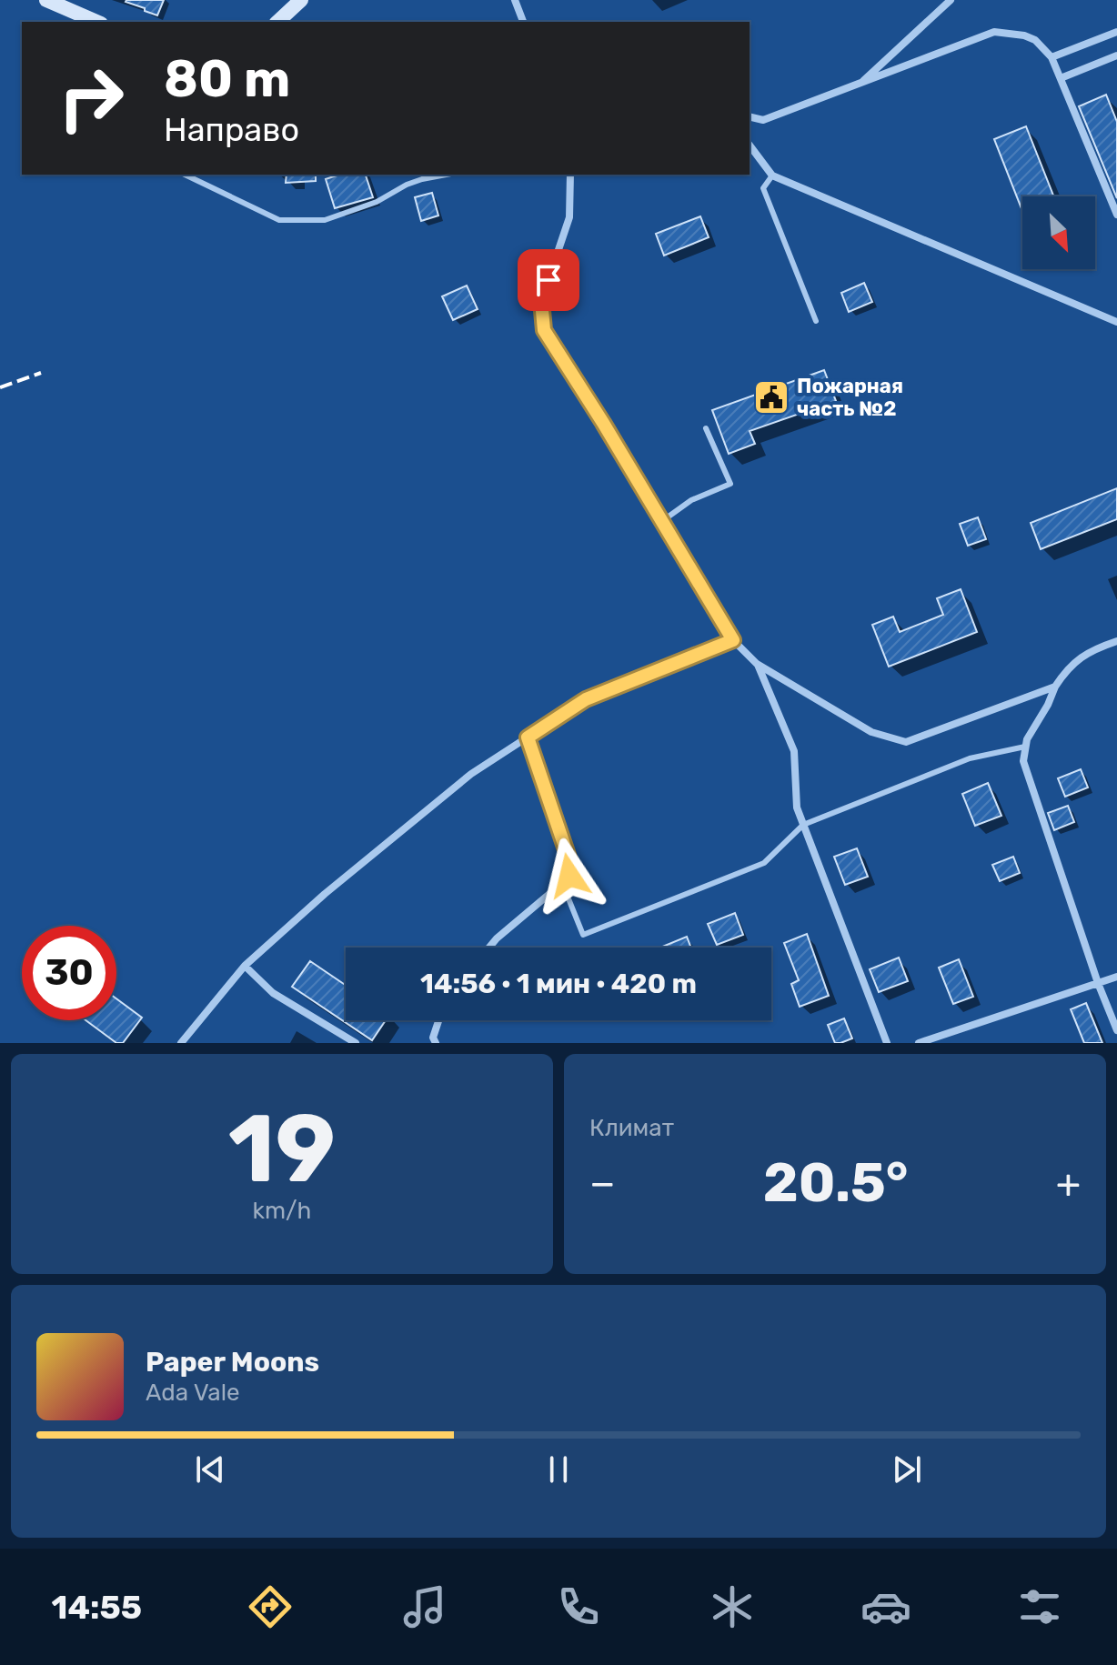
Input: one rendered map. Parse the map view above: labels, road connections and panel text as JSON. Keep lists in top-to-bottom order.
{
  "places": {
    "public building": ["Пожарная часть №2"]
  },
  "north": "bottom right",
  "page": {
    "turn": ["80 m", "Направо"],
    "limit": "30",
    "trip": "14:56 · 1 мин · 420 m",
    "tile": [
      ["19", "km/h"],
      "Климат"
    ],
    "heat": ["−", "20.5°", "+"],
    "song": ["Paper Moons", "Ada Vale"],
    "tabs": "14:55"
  }
}
